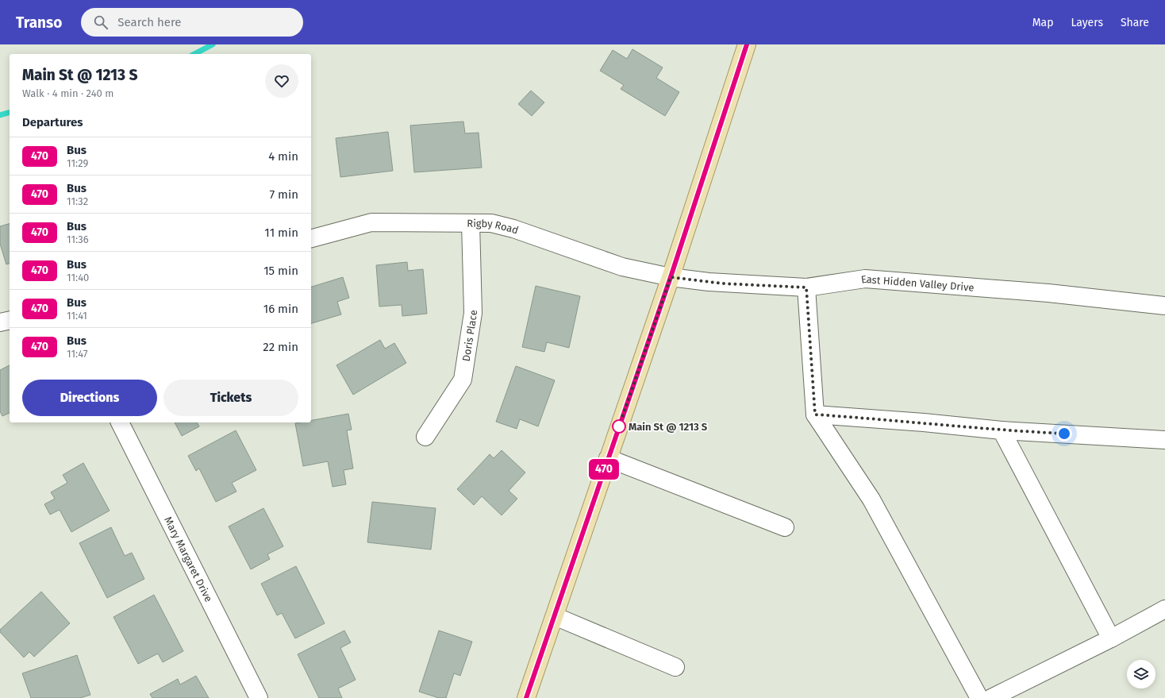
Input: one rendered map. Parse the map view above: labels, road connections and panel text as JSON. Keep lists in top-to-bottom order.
{
  "streets": {
    "street": [
      "Rigby Road",
      "East Hidden Valley Drive",
      "Doris Place",
      "Mary Margaret Drive"
    ]
  },
  "crossings": [
    ["Rigby Road", "East Hidden Valley Drive"],
    ["Rigby Road", "Doris Place"]
  ],
  "places": ["Main St @ 1213 S"],
  "lines": ["bus line 470"],
  "page": {
    "header": "Transo",
    "search": "Search here",
    "nav": ["Map", "Layers", "Share"],
    "on_map": "470",
    "heading": [
      ["Main St @ 1213 S", "Walk · 4 min · 240 m"],
      "Departures"
    ],
    "list": [
      {
        "mark": "470",
        "name": "Bus",
        "note": "11:29",
        "value": "4 min"
      },
      {
        "mark": "470",
        "name": "Bus",
        "note": "11:32",
        "value": "7 min"
      },
      {
        "mark": "470",
        "name": "Bus",
        "note": "11:36",
        "value": "11 min"
      },
      {
        "mark": "470",
        "name": "Bus",
        "note": "11:40",
        "value": "15 min"
      },
      {
        "mark": "470",
        "name": "Bus",
        "note": "11:41",
        "value": "16 min"
      },
      {
        "mark": "470",
        "name": "Bus",
        "note": "11:47",
        "value": "22 min"
      }
    ],
    "buttons": ["Directions", "Tickets"]
  }
}
